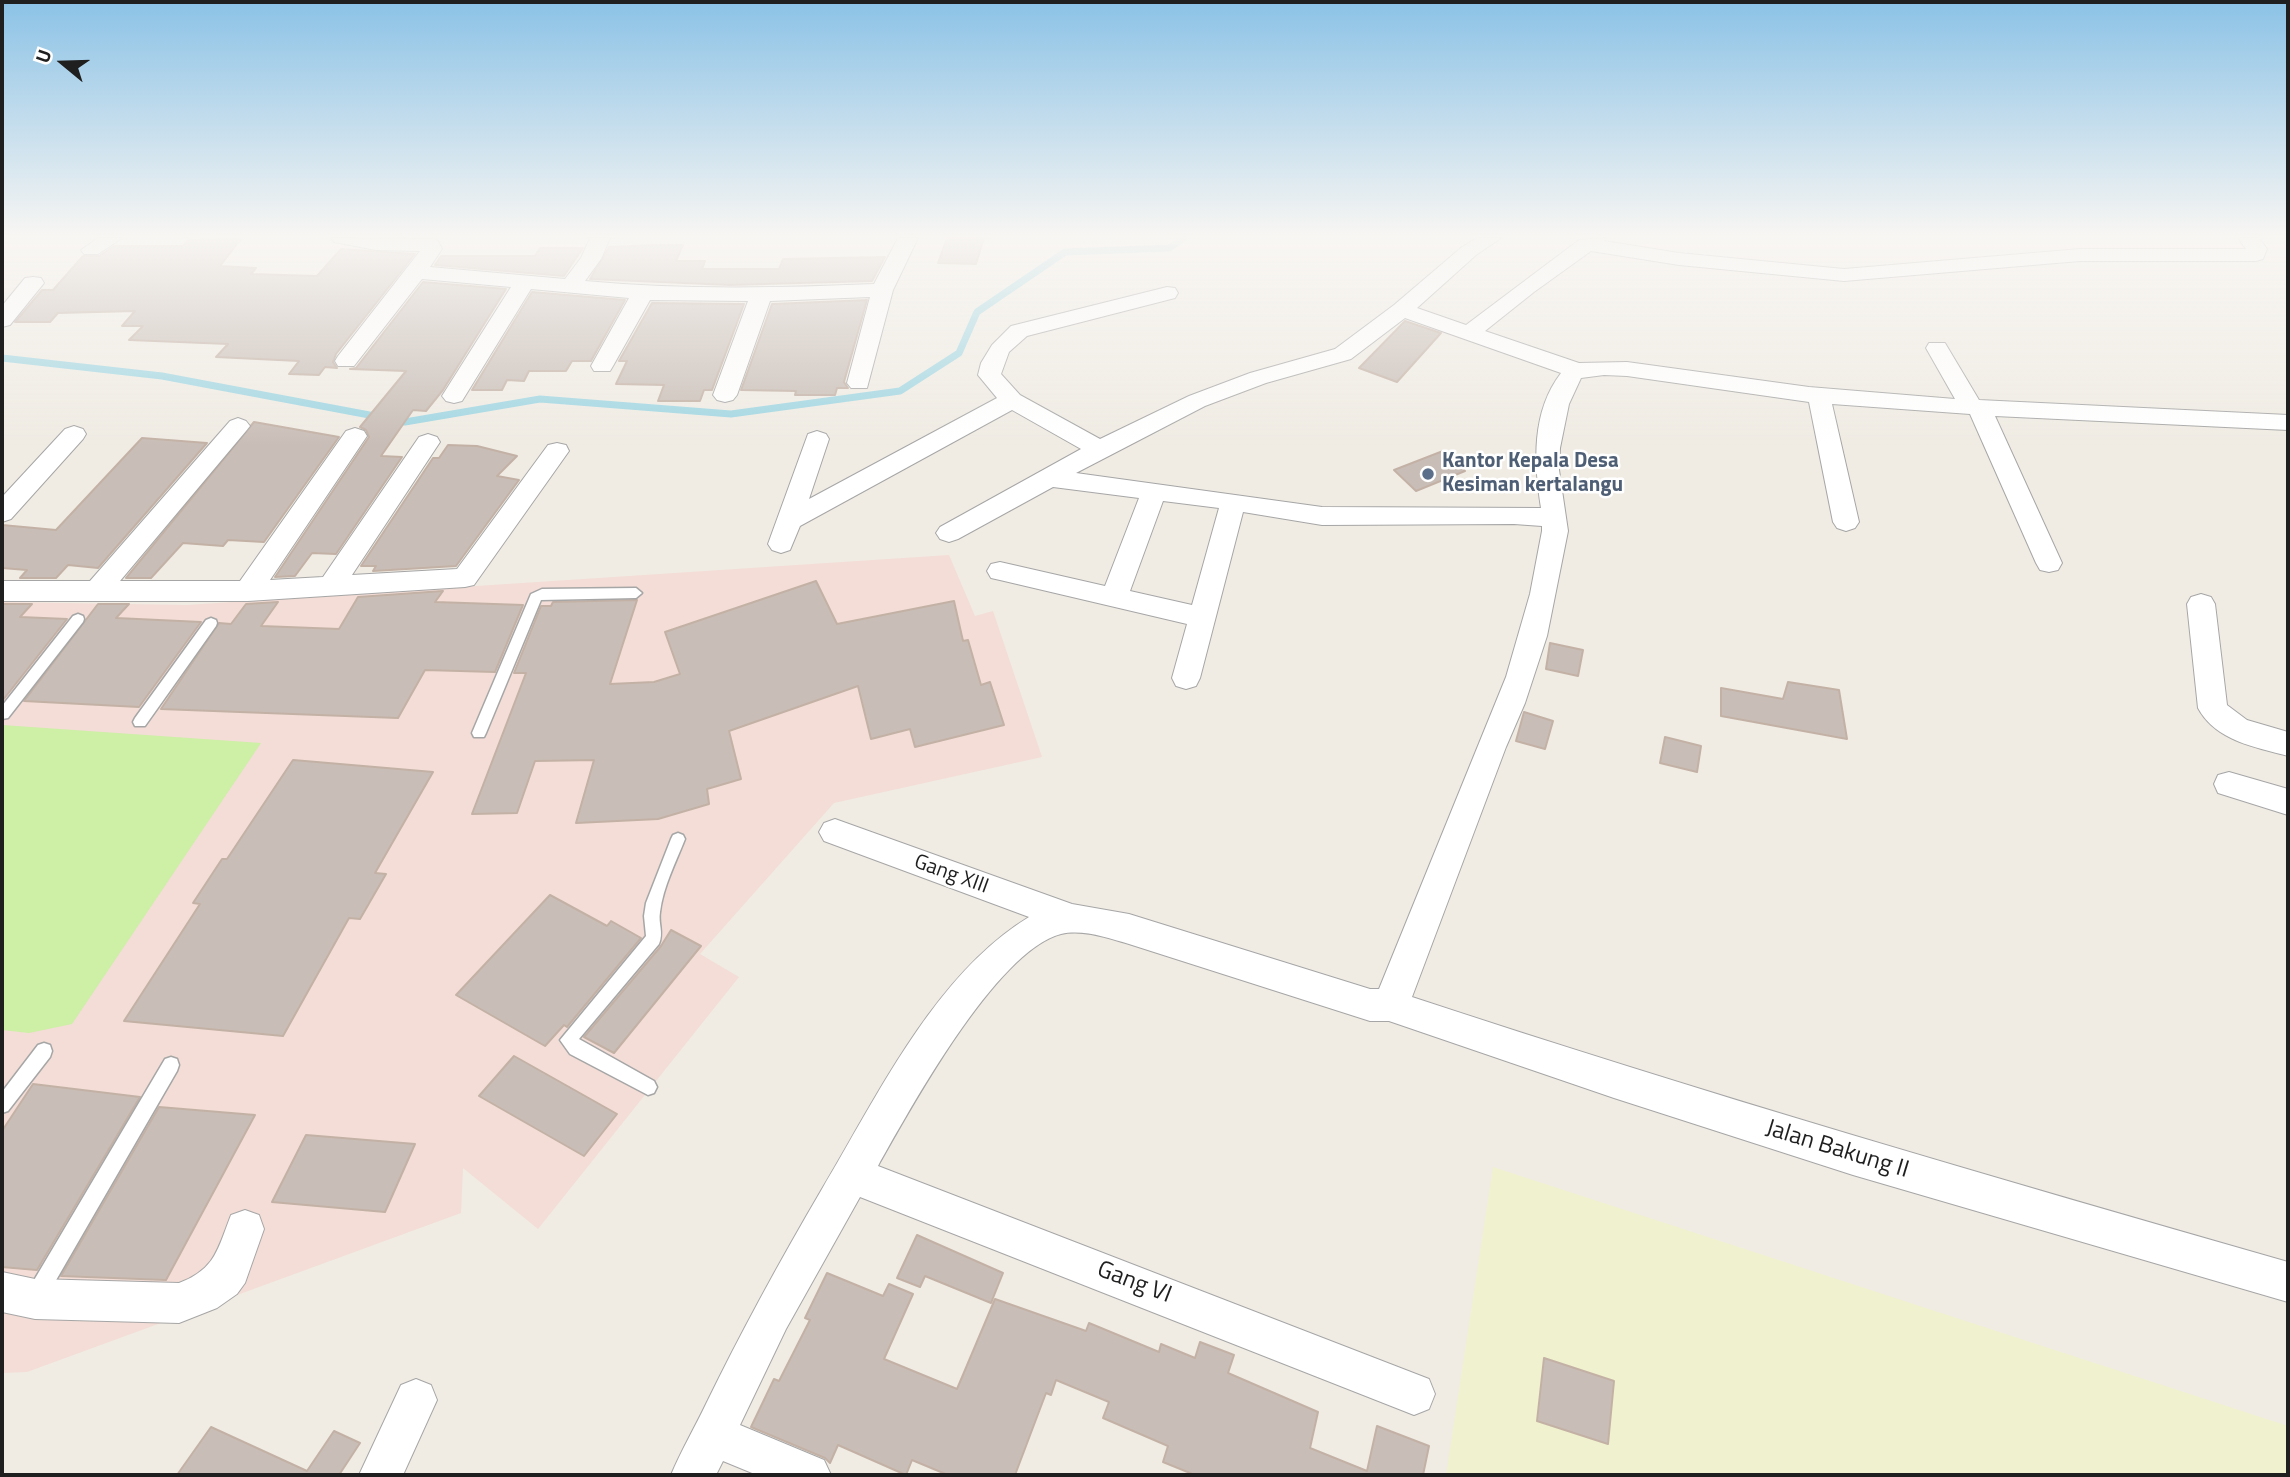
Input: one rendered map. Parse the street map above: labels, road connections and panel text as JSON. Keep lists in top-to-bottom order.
{
  "streets": {
    "street": ["Gang XIII", "Jalan Bakung II", "Gang VI"]
  },
  "crossings": [
    ["Gang XIII", "Jalan Bakung II"]
  ],
  "places": ["Kantor Kepala Desa Kesiman kertalangu"],
  "north": "left"
}
